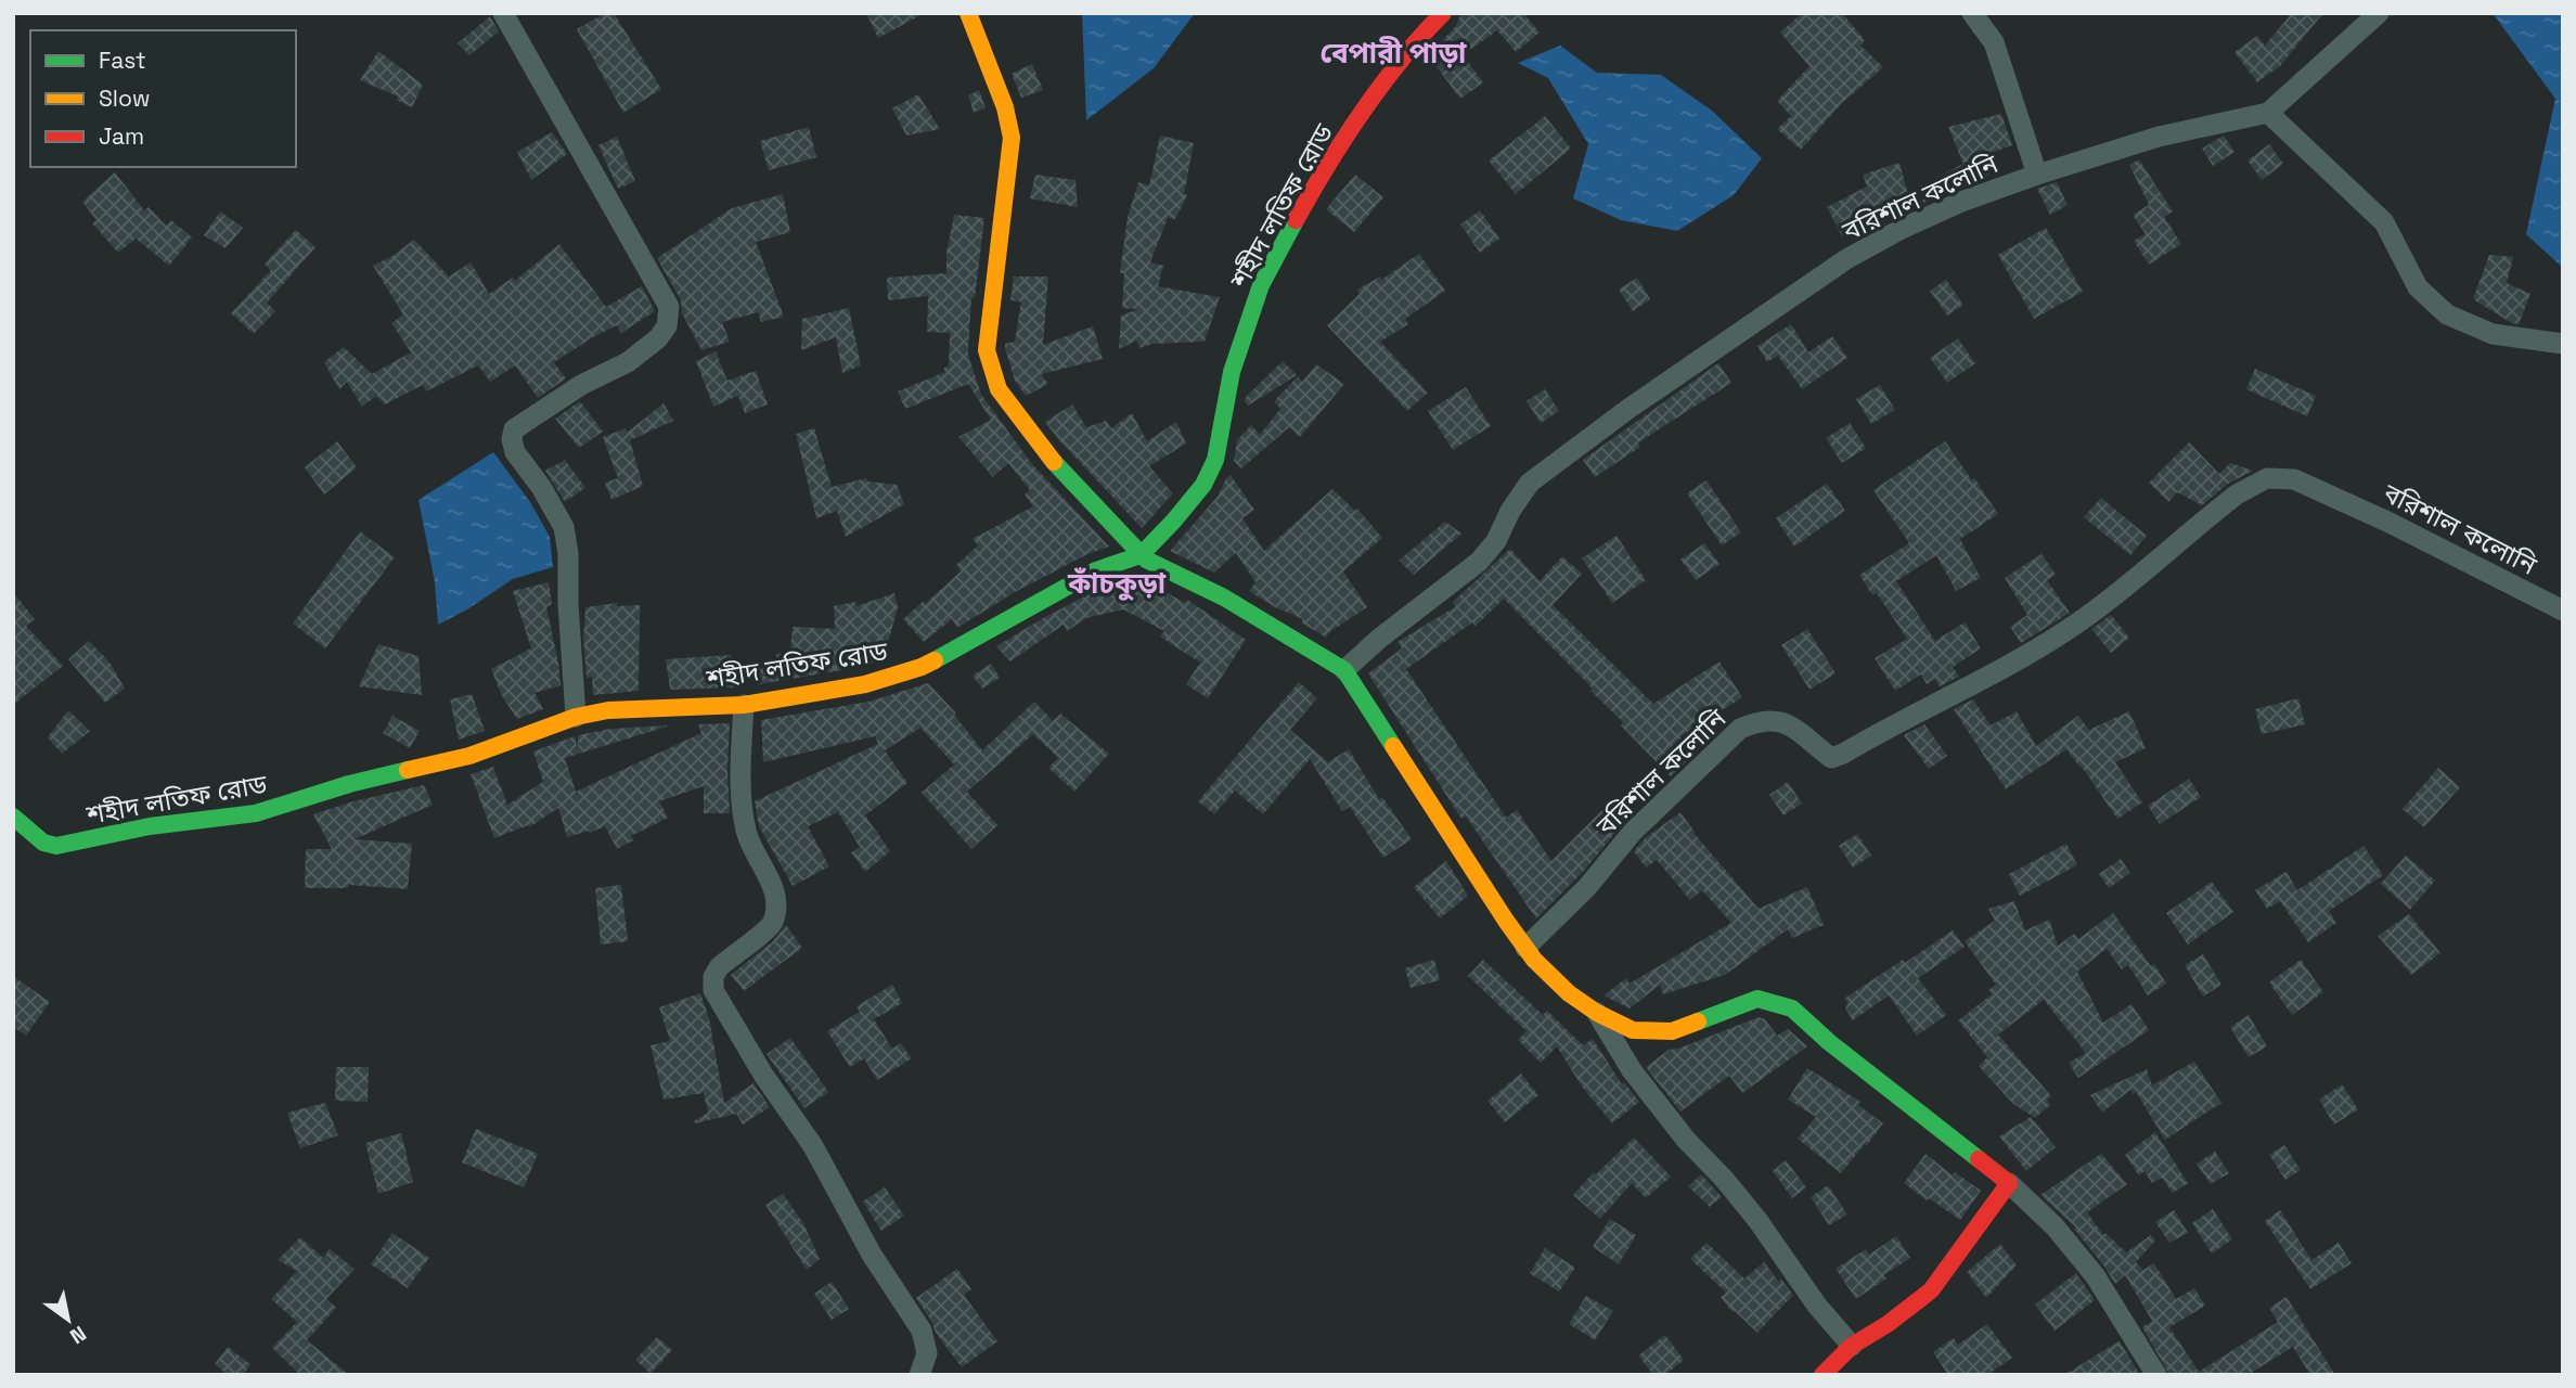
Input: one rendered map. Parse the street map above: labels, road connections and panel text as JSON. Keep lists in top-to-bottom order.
{
  "streets": {
    "street": ["বরিশাল কলোনি", "শহীদ লতিফ রোড"]
  },
  "districts": ["বেপারী পাড়া", "কাঁচকুড়া"],
  "legend": ["Fast", "Slow", "Jam"],
  "north": "bottom right"
}
